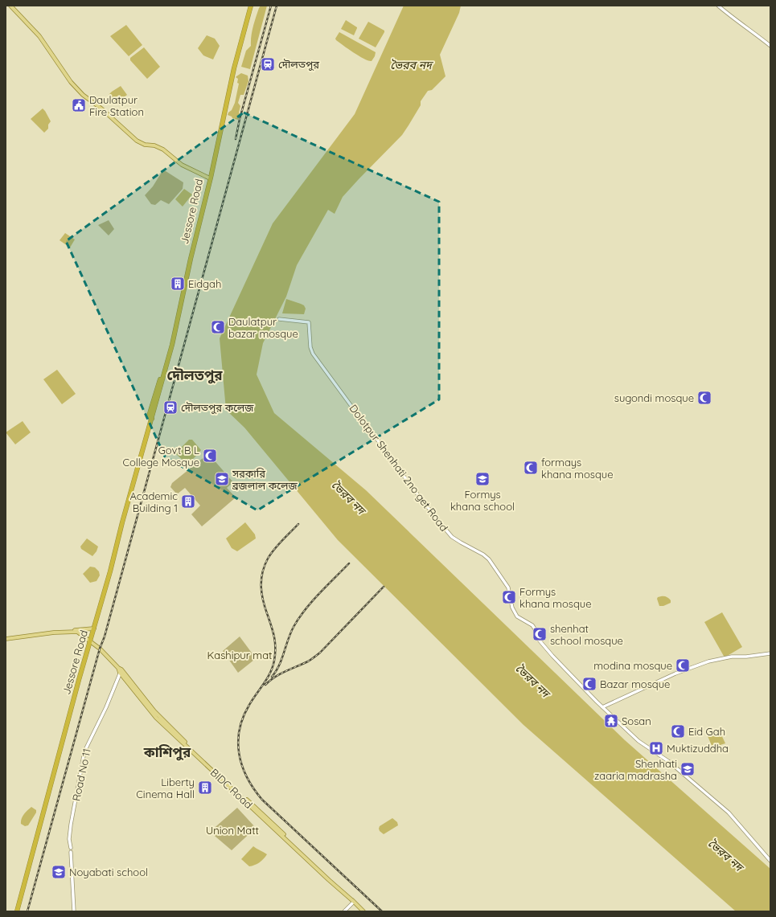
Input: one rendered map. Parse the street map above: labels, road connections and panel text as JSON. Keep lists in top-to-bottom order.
{
  "streets": {
    "highway": ["Jessore Road"],
    "main road": ["BIDC Road"],
    "street": ["Dolotpur Shenhati 2no get Road", "Road No 11"]
  },
  "crossings": [
    ["Jessore Road", "BIDC Road"],
    ["Road No 11", "BIDC Road"]
  ],
  "districts": ["দৌলতপুর", "কাশিপুর"],
  "water": ["ভৈরব নদ"],
  "parks": ["Kashipur mat", "Union Matt"],
  "places": {
    "station": ["দৌলতপুর", "দৌলতপুর কলেজ"],
    "public building": ["Daulatpur Fire Station"],
    "building": ["Eidgah", "Academic Building 1", "Liberty Cinema Hall"],
    "mosque": [
      "Daulatpur bazar mosque",
      "sugondi mosque",
      "Govt B L College Mosque",
      "formays khana mosque",
      "Formys khana mosque",
      "shenhat school mosque",
      "modina mosque",
      "Bazar mosque",
      "Eid Gah"
    ],
    "school or university": [
      "সরকারি ব্রজলাল কলেজ",
      "Formys khana school",
      "Shenhati zaaria madrasha",
      "Noyabati school"
    ],
    "temple": ["Sosan"],
    "hospital": ["Muktizuddha"]
  }
}
